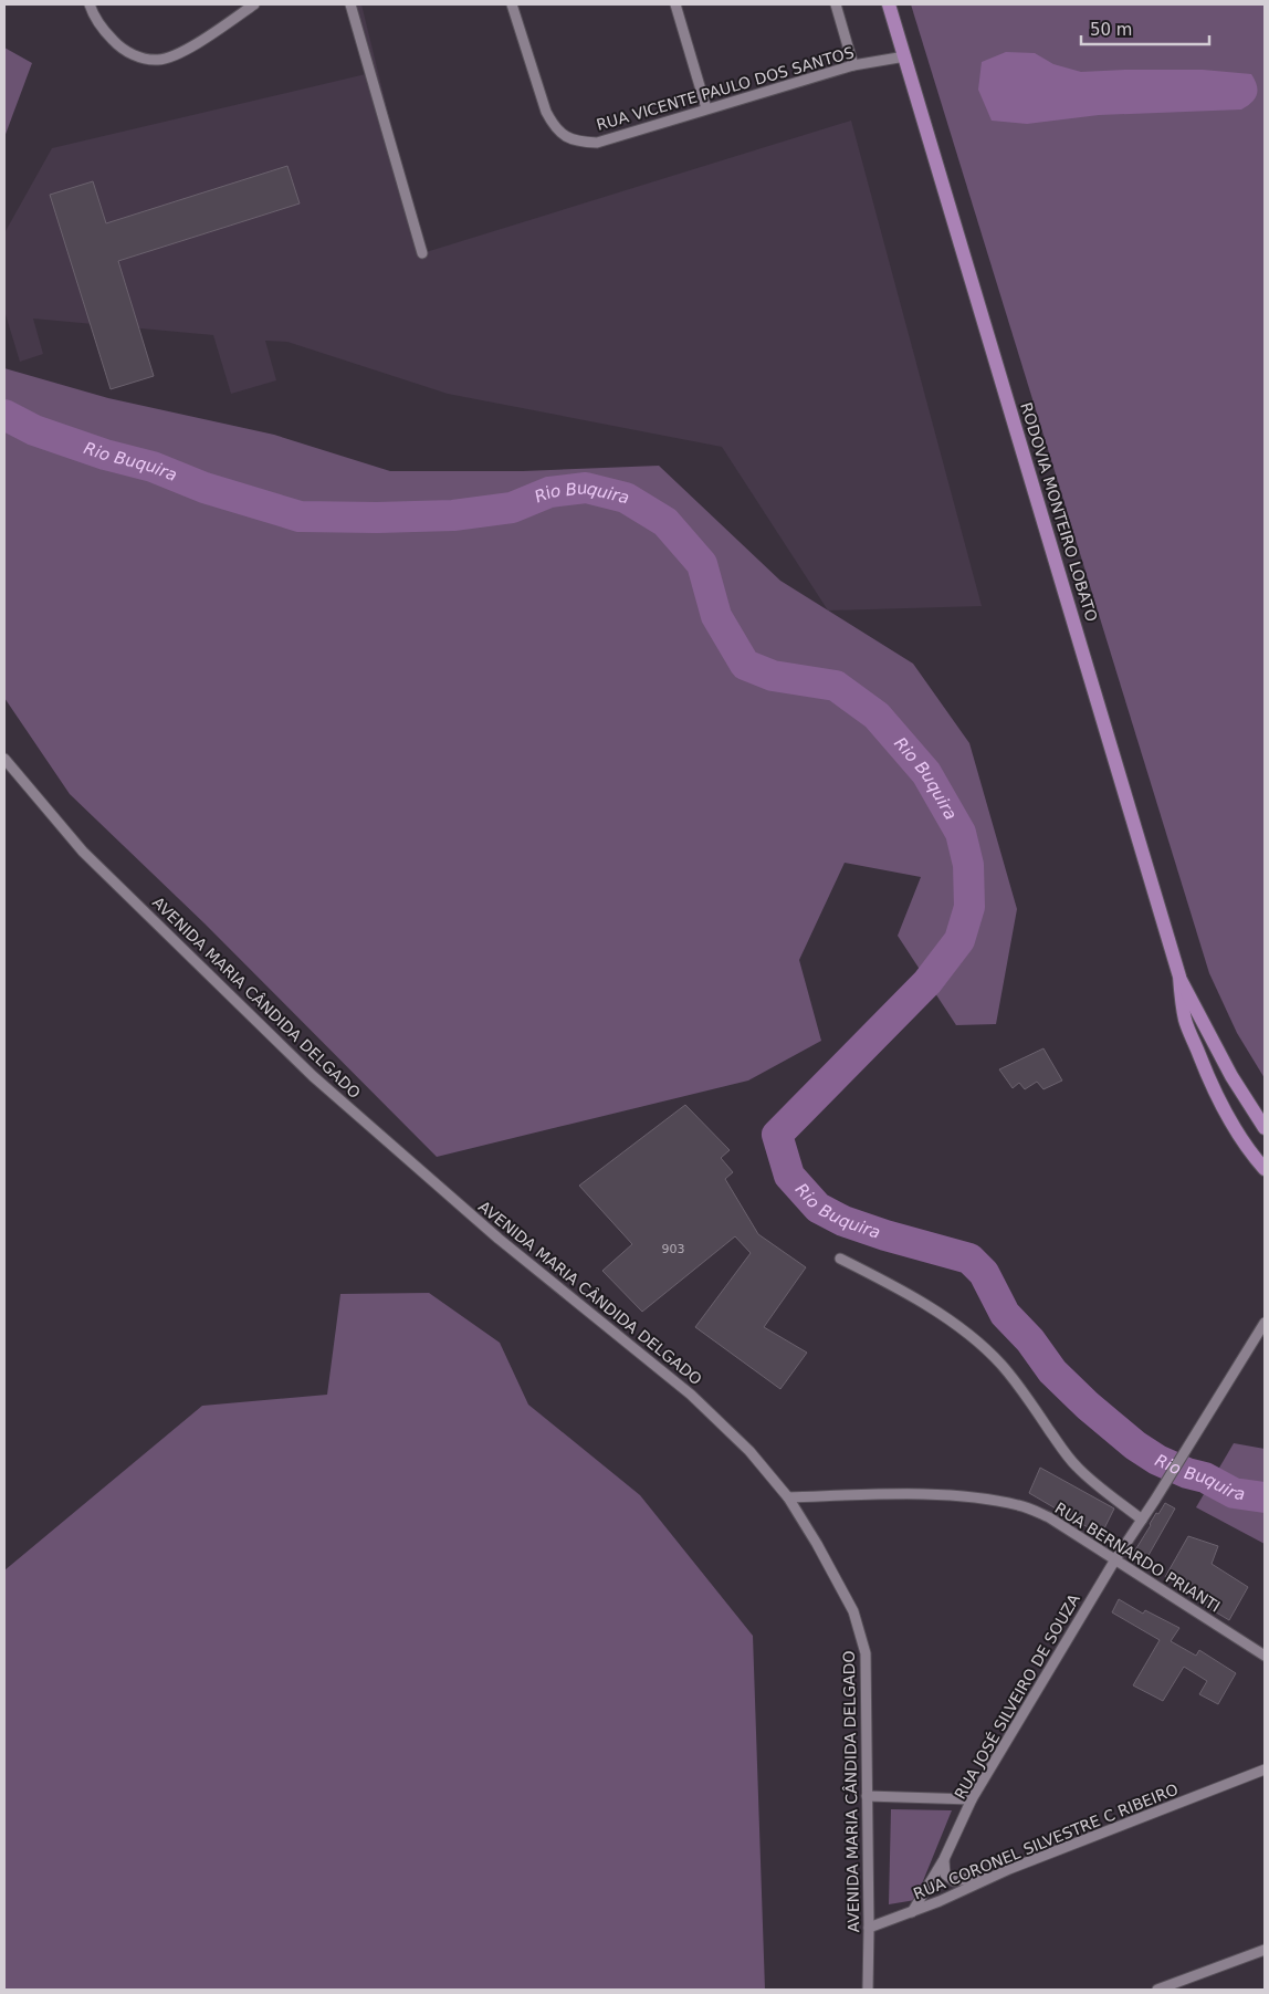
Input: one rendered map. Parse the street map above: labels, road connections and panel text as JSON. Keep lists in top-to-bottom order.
{
  "streets": {
    "main road": ["RODOVIA MONTEIRO LOBATO"],
    "street": [
      "RUA VICENTE PAULO DOS SANTOS",
      "AVENIDA MARIA CÂNDIDA DELGADO",
      "RUA BERNARDO PRIANTI",
      "RUA JOSÉ SILVEIRO DE SOUZA",
      "RUA CORONEL SILVESTRE C RIBEIRO"
    ]
  },
  "crossings": [
    ["RUA VICENTE PAULO DOS SANTOS", "RODOVIA MONTEIRO LOBATO"],
    ["AVENIDA MARIA CÂNDIDA DELGADO", "RUA BERNARDO PRIANTI"],
    ["AVENIDA MARIA CÂNDIDA DELGADO", "RUA CORONEL SILVESTRE C RIBEIRO"],
    ["RUA BERNARDO PRIANTI", "RUA JOSÉ SILVEIRO DE SOUZA"],
    ["RUA JOSÉ SILVEIRO DE SOUZA", "RUA CORONEL SILVESTRE C RIBEIRO"]
  ],
  "water": ["Rio Buquira"],
  "house_numbers": ["903"],
  "scale_bar": "50 m"
}
